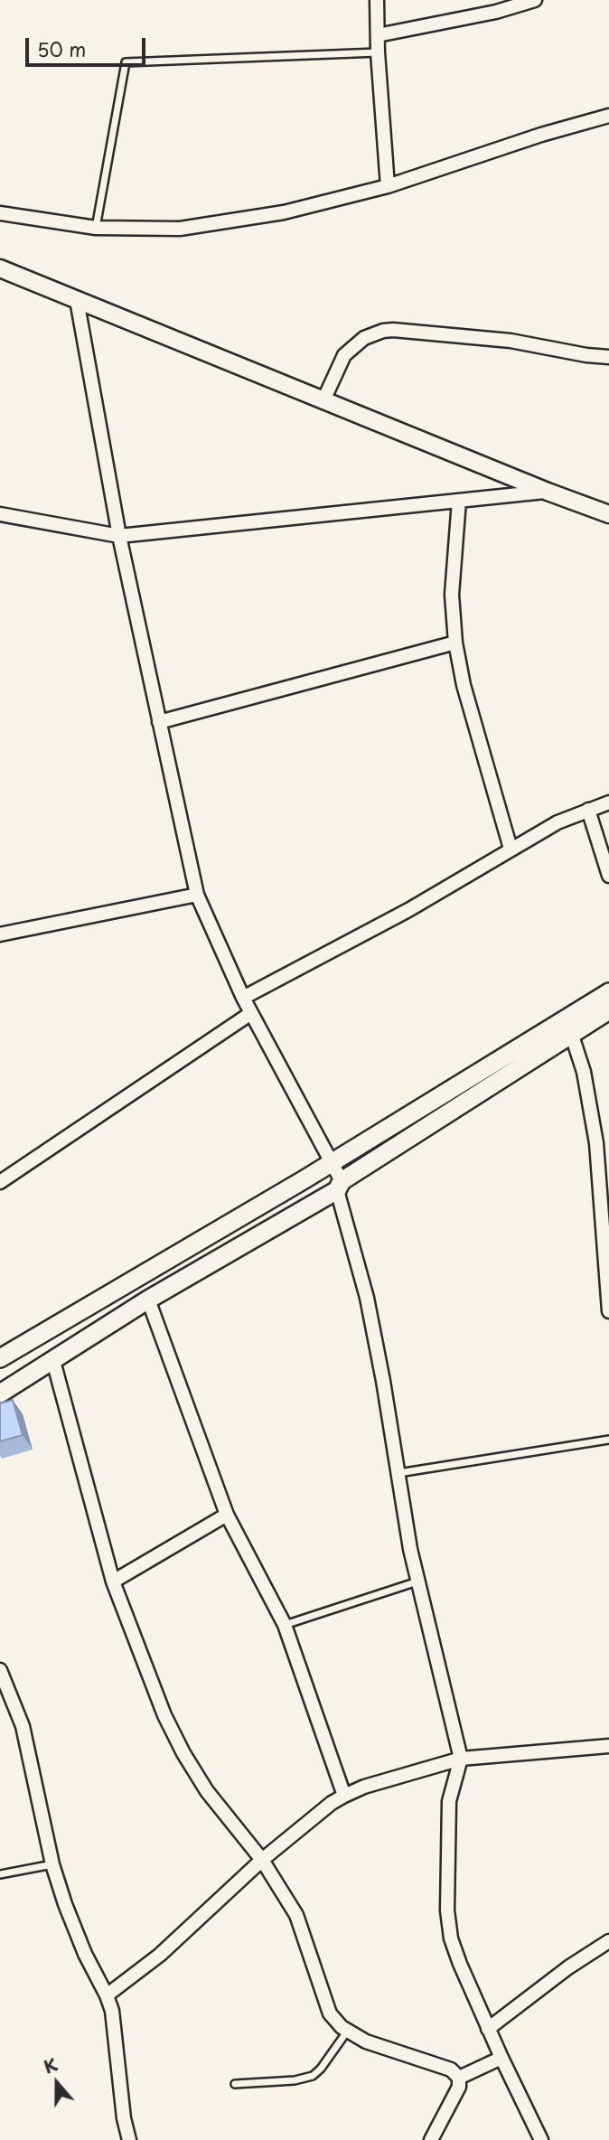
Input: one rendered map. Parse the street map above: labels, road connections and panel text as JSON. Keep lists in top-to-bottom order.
{
  "scale_bar": "50 m",
  "north": "top"
}
